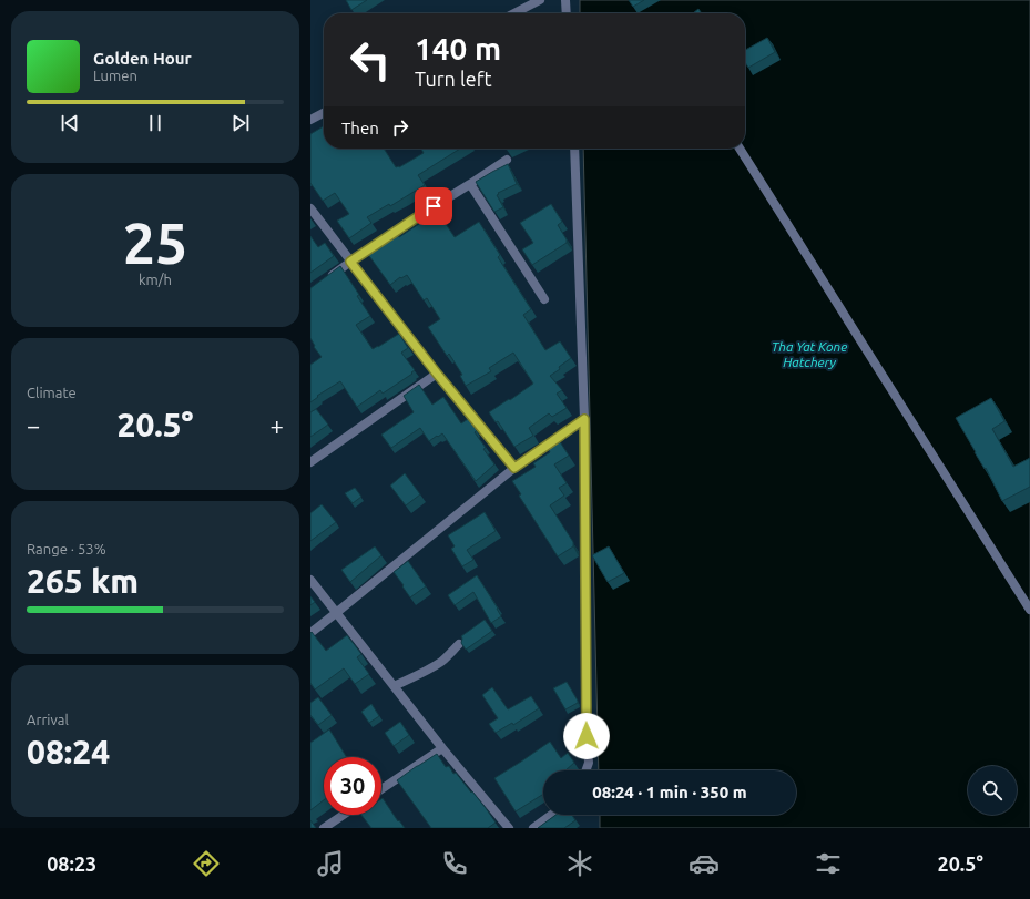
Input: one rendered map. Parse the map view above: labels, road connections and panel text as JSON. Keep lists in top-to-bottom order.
{
  "water": ["Tha Yat Kone Hatchery"],
  "page": {
    "turn": ["140 m", "Turn left"],
    "song": ["Golden Hour", "Lumen"],
    "then": "Then",
    "tile": [
      ["25", "km/h"],
      "Climate",
      ["Range · 53%", "265 km"],
      ["Arrival", "08:24"]
    ],
    "heat": ["−", "20.5°", "+"],
    "limit": "30",
    "trip": "08:24 · 1 min · 350 m",
    "tabs": ["08:23", "20.5°"]
  }
}
